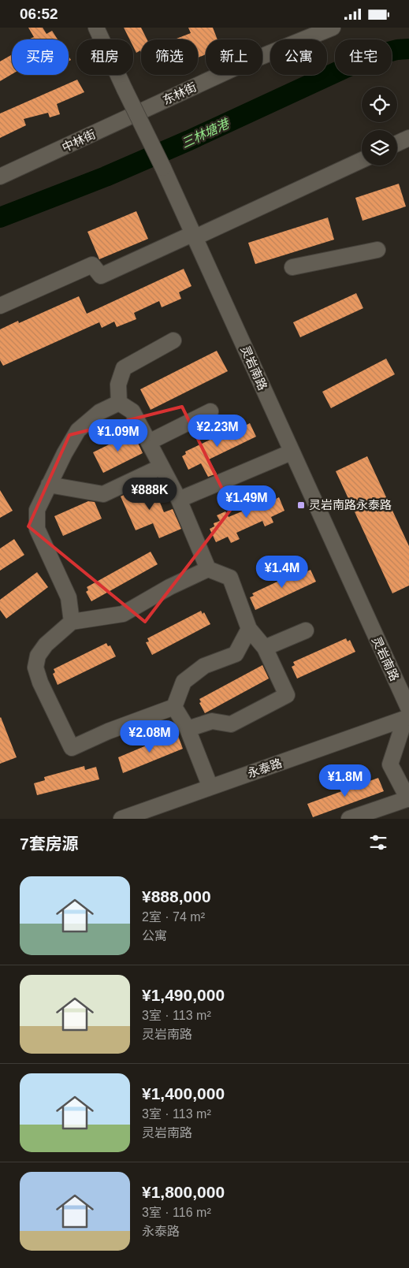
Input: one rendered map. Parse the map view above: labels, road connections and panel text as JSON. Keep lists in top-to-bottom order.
{
  "streets": {
    "street": [
      "东林街",
      "中林街",
      "灵岩南路",
      "永泰路"
    ]
  },
  "crossings": [
    ["东林街", "中林街"],
    ["灵岩南路", "永泰路"]
  ],
  "water": ["三林塘港"],
  "places": {
    "transit": ["灵岩南路永泰路"]
  },
  "page": {
    "status": "06:52",
    "chip": [
      "买房",
      "租房",
      "筛选",
      "新上",
      "公寓",
      "住宅"
    ],
    "price": [
      "¥2.23M",
      "¥1.09M",
      "¥888K",
      "¥1.49M",
      "¥1.4M",
      "¥2.08M",
      "¥1.8M"
    ],
    "heading": "7套房源",
    "list": [
      {
        "name": "¥888,000",
        "note": "2室 · 74 m² · 公寓"
      },
      {
        "name": "¥1,490,000",
        "note": "3室 · 113 m² · 灵岩南路"
      },
      {
        "name": "¥1,400,000",
        "note": "3室 · 113 m² · 灵岩南路"
      },
      {
        "name": "¥1,800,000",
        "note": "3室 · 116 m² · 永泰路"
      }
    ]
  }
}
